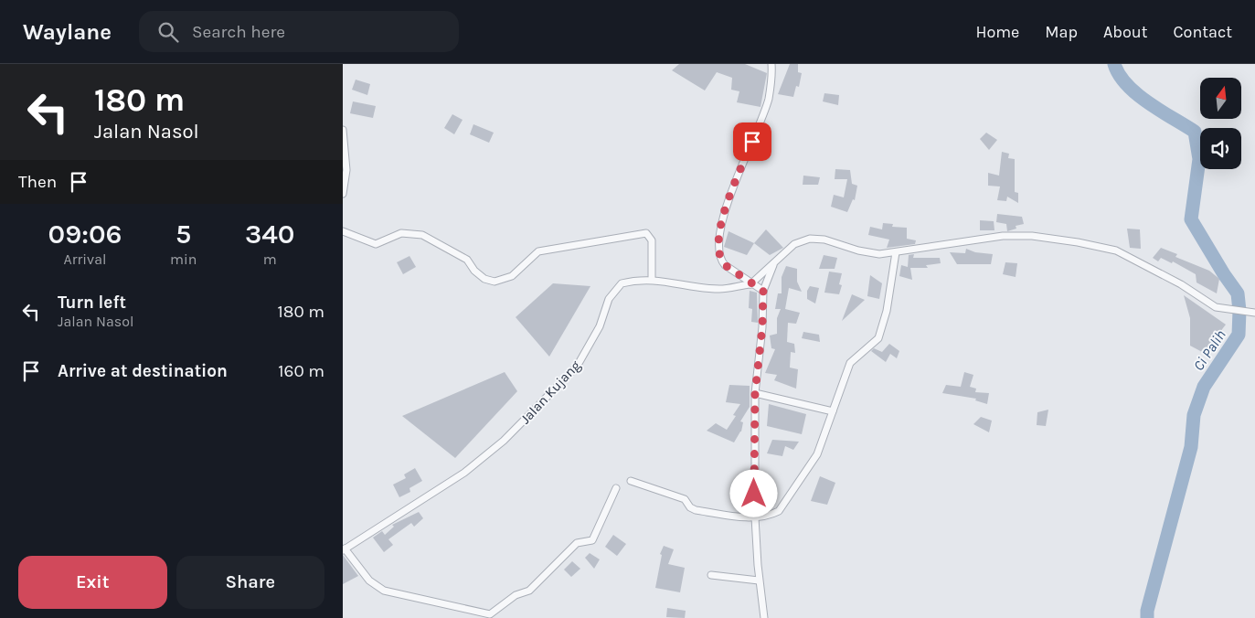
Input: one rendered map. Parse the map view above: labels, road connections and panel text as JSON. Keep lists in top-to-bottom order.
{
  "streets": {
    "street": ["Jalan Kujang"]
  },
  "water": ["Ci Palih"],
  "north": "top",
  "page": {
    "header": "Waylane",
    "search": "Search here",
    "nav": [
      "Home",
      "Map",
      "About",
      "Contact"
    ],
    "turn": ["180 m", "Jalan Nasol"],
    "then": "Then",
    "eta": [
      "09:06",
      "Arrival",
      "5",
      "min",
      "340",
      "m"
    ],
    "list": [
      {
        "name": "Turn left",
        "note": "Jalan Nasol",
        "value": "180 m"
      },
      {
        "name": "Arrive at destination",
        "value": "160 m"
      }
    ],
    "buttons": ["Exit", "Share"]
  }
}
